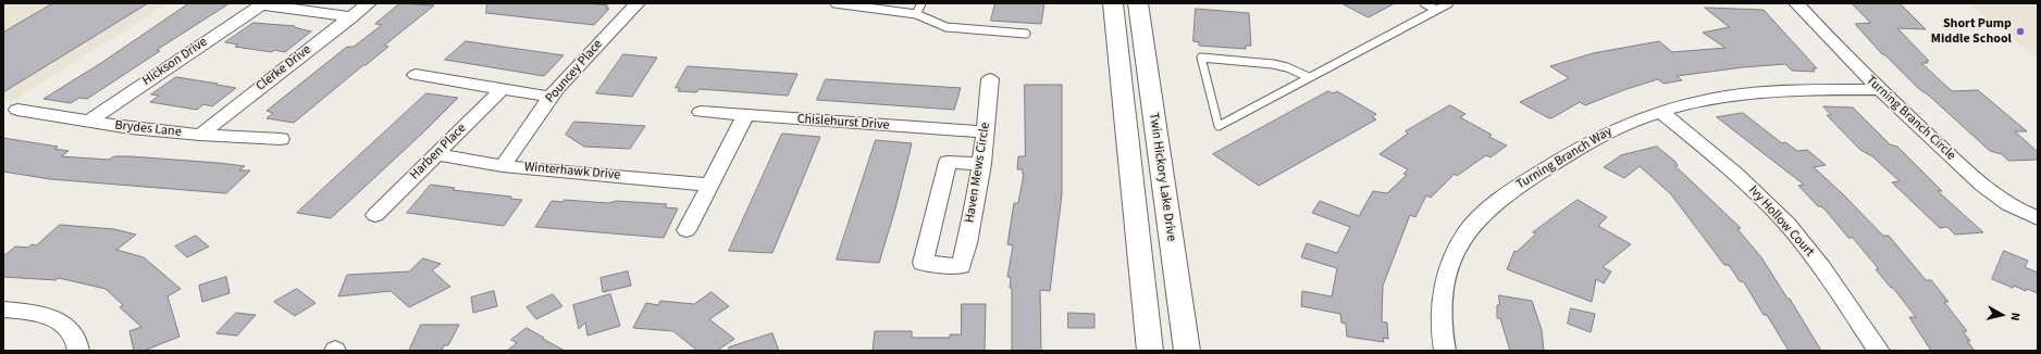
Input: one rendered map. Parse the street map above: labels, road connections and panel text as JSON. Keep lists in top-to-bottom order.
{
  "streets": {
    "street": [
      "Hickson Drive",
      "Clerke Drive",
      "Pouncey Place",
      "Turning Branch Circle",
      "Chislehurst Drive",
      "Brydes Lane",
      "Harben Place",
      "Turning Branch Way",
      "Winterhawk Drive",
      "Haven Mews Circle",
      "Twin Hickory Lake Drive",
      "Ivy Hollow Court"
    ]
  },
  "crossings": [
    ["Hickson Drive", "Brydes Lane"],
    ["Clerke Drive", "Brydes Lane"],
    ["Pouncey Place", "Winterhawk Drive"],
    ["Turning Branch Circle", "Turning Branch Way"],
    ["Chislehurst Drive", "Haven Mews Circle"],
    ["Harben Place", "Winterhawk Drive"],
    ["Turning Branch Way", "Ivy Hollow Court"]
  ],
  "places": ["Short Pump Middle School"],
  "north": "right"
}
